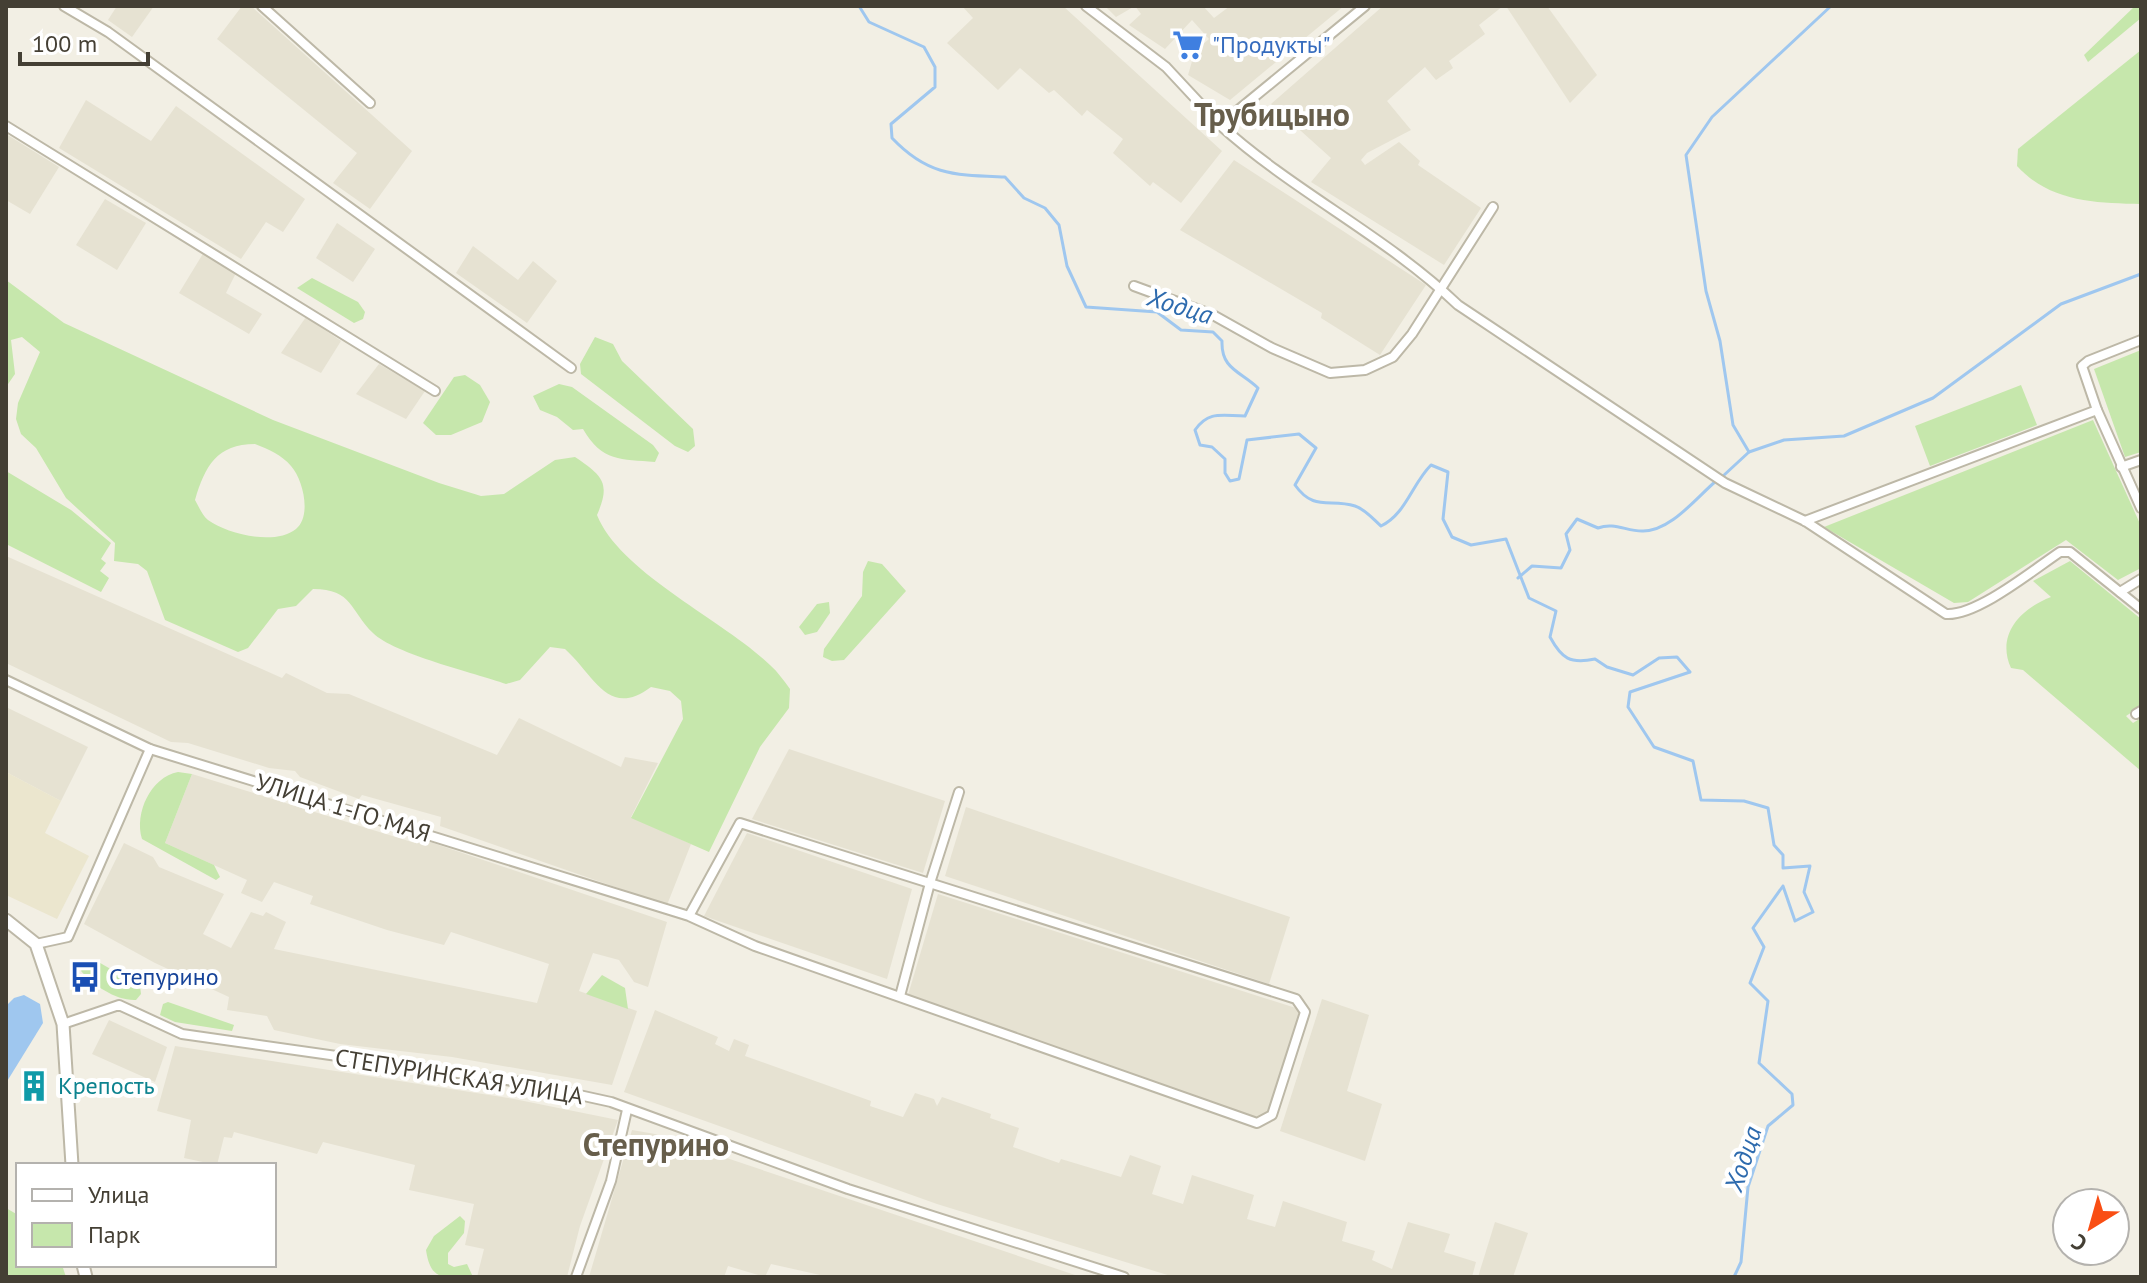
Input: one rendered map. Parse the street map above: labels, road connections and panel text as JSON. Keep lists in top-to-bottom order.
{
  "streets": {
    "street": ["УЛИЦА 1-ГО МАЯ", "СТЕПУРИНСКАЯ УЛИЦА"]
  },
  "districts": ["Трубицыно", "Степурино"],
  "water": ["Ходца"],
  "places": {
    "supermarket": ["\"Продукты\""],
    "bus stop": ["Степурино"],
    "building": ["Крепость"]
  },
  "legend": ["Улица", "Парк"],
  "scale_bar": "100 m",
  "north": "bottom left"
}
